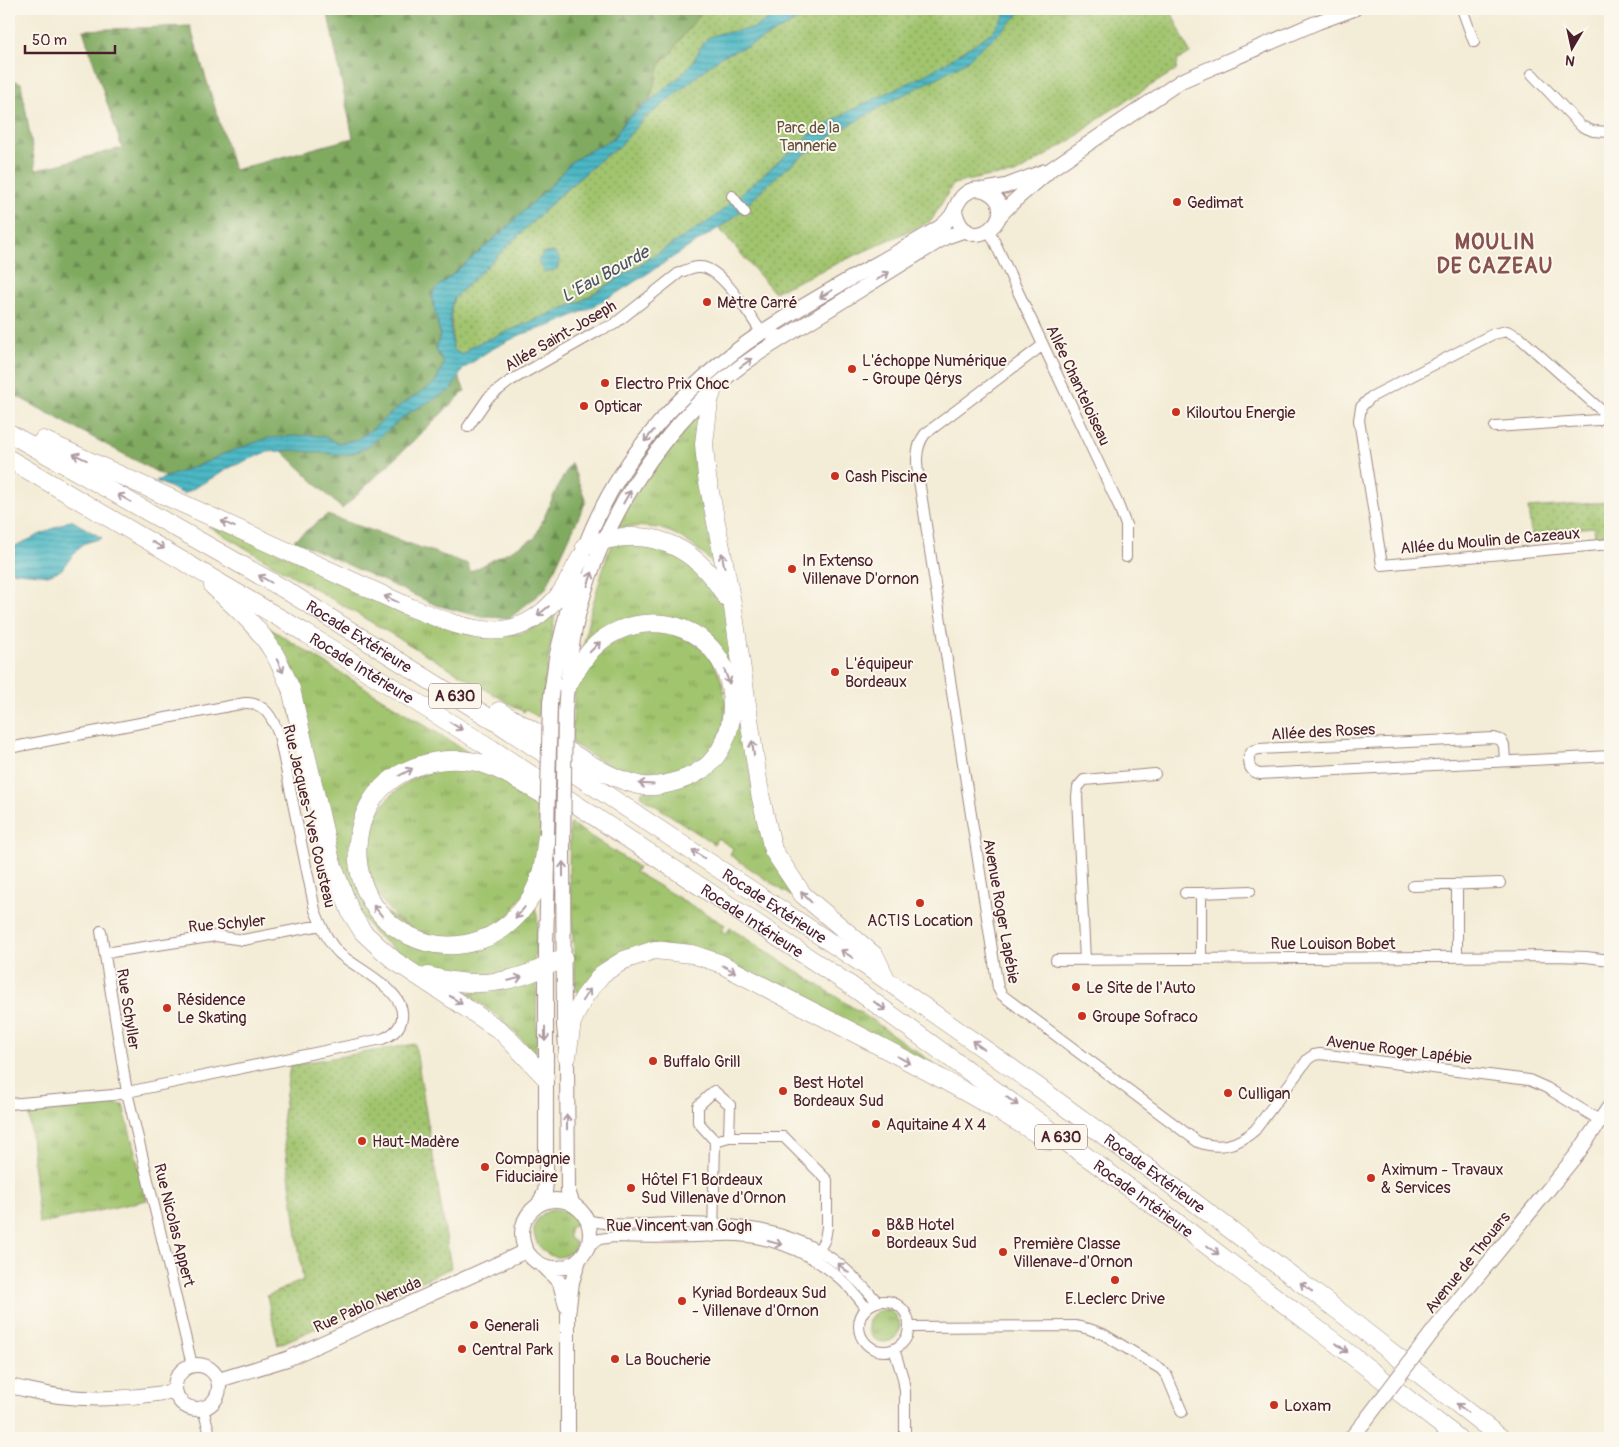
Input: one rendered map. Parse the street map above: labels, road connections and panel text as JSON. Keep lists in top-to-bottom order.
{
  "streets": {
    "highway": ["Rocade Extérieure", "Rocade Intérieure", "A 630"],
    "main road": ["Avenue de Thouars", "Rue Pablo Neruda"],
    "street": [
      "Allée Saint-Joseph",
      "Allée Chanteloiseau",
      "Allée du Moulin de Cazeaux",
      "Allée des Roses",
      "Rue Jacques-Yves Cousteau",
      "Avenue Roger Lapébie",
      "Rue Schyler",
      "Rue Louison Bobet",
      "Rue Schyller",
      "Rue Nicolas Appert",
      "Rue Vincent van Gogh"
    ]
  },
  "crossings": [
    ["Allée Chanteloiseau", "Avenue Roger Lapébie"],
    ["Rue Jacques-Yves Cousteau", "Rue Schyler"],
    ["Rue Jacques-Yves Cousteau", "Rue Schyller"],
    ["Rue Jacques-Yves Cousteau", "Rue Nicolas Appert"],
    ["Avenue Roger Lapébie", "Avenue de Thouars"],
    ["Rue Schyler", "Rue Schyller"],
    ["Rue Schyller", "Rue Nicolas Appert"],
    ["Rue Nicolas Appert", "Rue Pablo Neruda"],
    ["Rue Vincent van Gogh", "Rue Pablo Neruda"]
  ],
  "one_way": ["Rocade Extérieure", "Rocade Intérieure"],
  "districts": ["MOULIN DE CAZEAU"],
  "water": ["L'Eau Bourde"],
  "parks": ["Parc de la Tannerie"],
  "places": [
    "Gedimat",
    "Mètre Carré",
    "L'échoppe Numérique - Groupe Qérys",
    "Electro Prix Choc",
    "Opticar",
    "Kiloutou Energie",
    "Cash Piscine",
    "In Extenso Villenave D'ornon",
    "L'équipeur Bordeaux",
    "ACTIS Location",
    "Le Site de l'Auto",
    "Résidence Le Skating",
    "Groupe Sofraco",
    "Buffalo Grill",
    "Best Hotel Bordeaux Sud",
    "Culligan",
    "Aquitaine 4 X 4",
    "Haut-Madère",
    "Compagnie Fiduciaire",
    "Aximum - Travaux & Services",
    "Hôtel F1 Bordeaux Sud Villenave d'Ornon",
    "B&B Hotel Bordeaux Sud",
    "Première Classe Villenave-d'Ornon",
    "E.Leclerc Drive",
    "Kyriad Bordeaux Sud - Villenave d'Ornon",
    "Generali",
    "Central Park",
    "La Boucherie",
    "Loxam"
  ],
  "scale_bar": "50 m",
  "north": "bottom"
}
